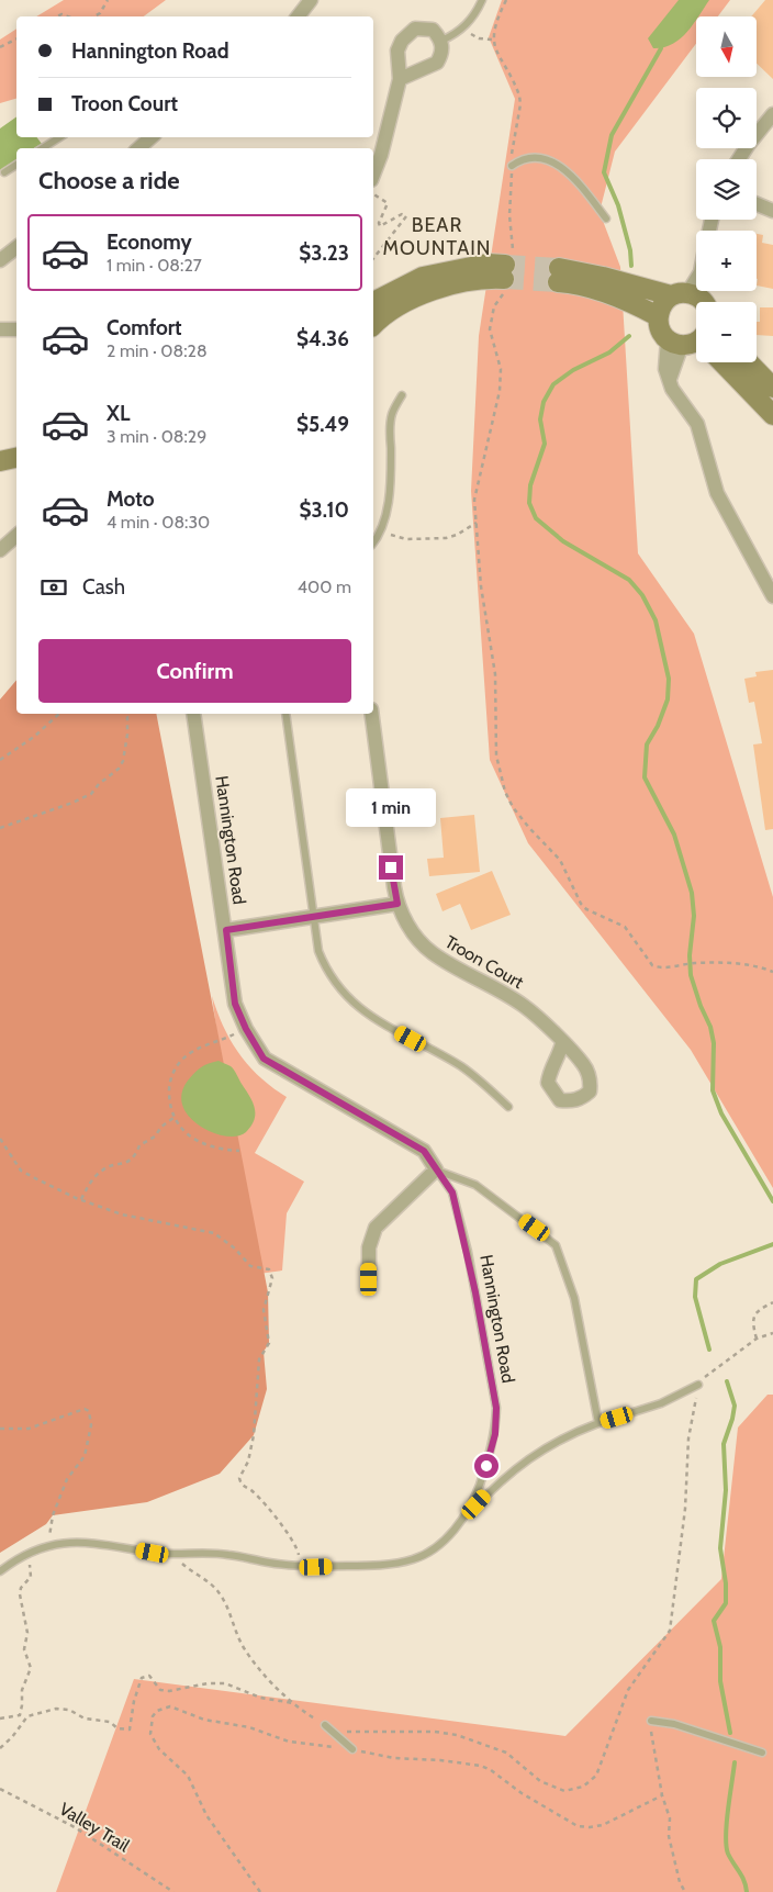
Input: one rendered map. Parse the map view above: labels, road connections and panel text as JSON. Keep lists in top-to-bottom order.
{
  "streets": {
    "street": ["Hannington Road", "Troon Court"],
    "path": ["Valley Trail"]
  },
  "districts": ["BEAR MOUNTAIN"],
  "north": "bottom",
  "page": {
    "map_buttons": ["+", "−"],
    "banner": ["Hannington Road", "Troon Court"],
    "heading": "Choose a ride",
    "list": [
      {
        "name": "Economy",
        "note": "1 min · 08:27",
        "value": "$3.23"
      },
      {
        "name": "Comfort",
        "note": "2 min · 08:28",
        "value": "$4.36"
      },
      {
        "name": "XL",
        "note": "3 min · 08:29",
        "value": "$5.49"
      },
      {
        "name": "Moto",
        "note": "4 min · 08:30",
        "value": "$3.10"
      }
    ],
    "pay": ["Cash", "400 m"],
    "buttons": "Confirm",
    "bubble": "1 min"
  }
}
